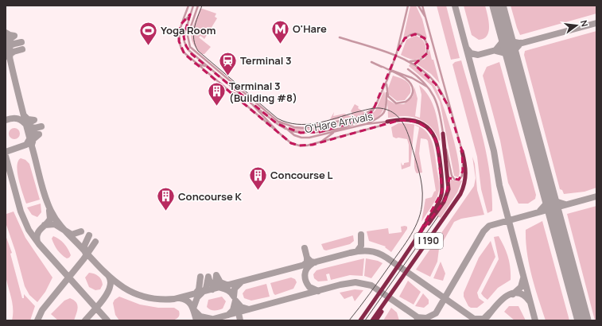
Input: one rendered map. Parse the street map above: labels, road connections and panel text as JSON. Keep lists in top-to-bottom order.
{
  "streets": {
    "highway": ["I 190"],
    "street": ["O'Hare Arrivals"]
  },
  "places": {
    "metro station": ["O'Hare"],
    "sports": ["Yoga Room"],
    "station": ["Terminal 3"],
    "building": ["Terminal 3 (Building #8)", "Concourse L", "Concourse K"]
  },
  "north": "right"
}
